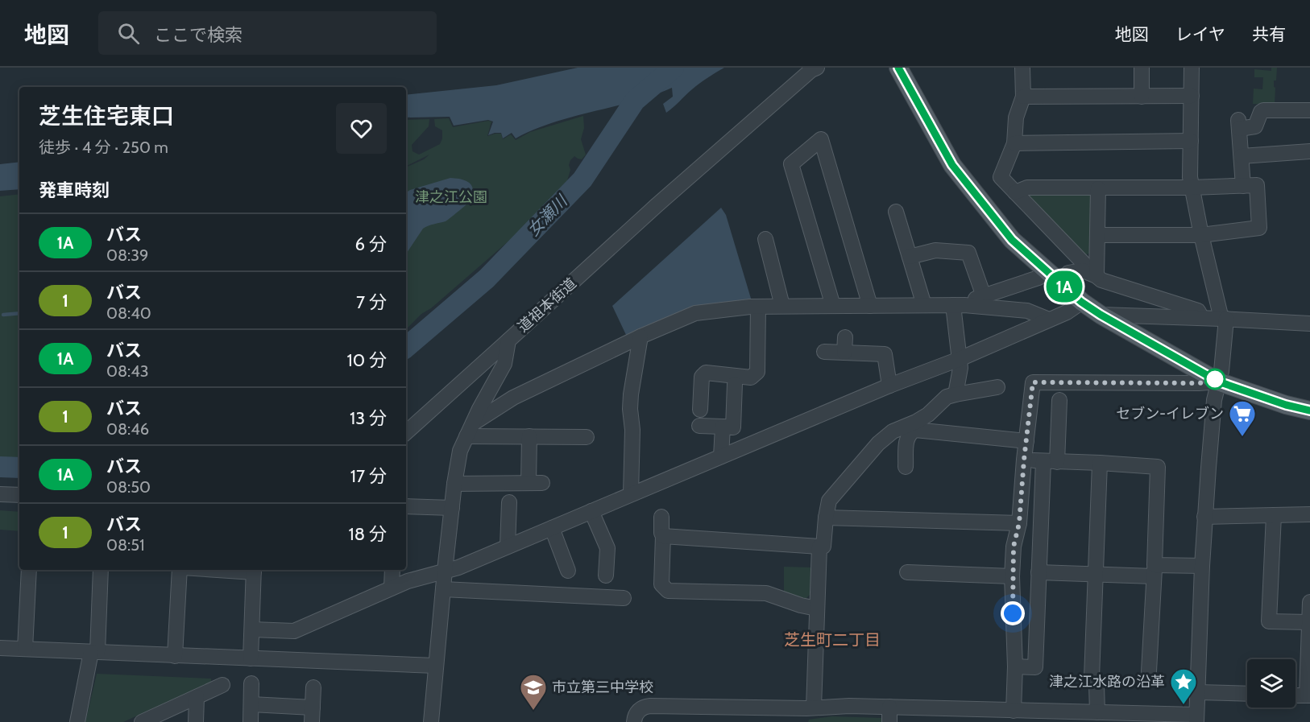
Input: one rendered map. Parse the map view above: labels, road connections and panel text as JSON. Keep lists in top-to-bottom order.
{
  "streets": {
    "street": ["道祖本街道"]
  },
  "districts": ["芝生町二丁目"],
  "water": ["女瀬川"],
  "parks": ["津之江公園"],
  "places": {
    "supermarket": ["セブン-イレブン"],
    "place": ["津之江水路の沿革"],
    "school or university": ["市立第三中学校"]
  },
  "lines": ["bus line 1A"],
  "page": {
    "header": "地図",
    "search": "ここで検索",
    "nav": ["地図", "レイヤ", "共有"],
    "on_map": "1A",
    "heading": [
      ["芝生住宅東口", "徒歩 · 4 分 · 250 m"],
      "発車時刻"
    ],
    "list": [
      {
        "mark": "1A",
        "name": "バス",
        "note": "08:39",
        "value": "6 分"
      },
      {
        "mark": "1",
        "name": "バス",
        "note": "08:40",
        "value": "7 分"
      },
      {
        "mark": "1A",
        "name": "バス",
        "note": "08:43",
        "value": "10 分"
      },
      {
        "mark": "1",
        "name": "バス",
        "note": "08:46",
        "value": "13 分"
      },
      {
        "mark": "1A",
        "name": "バス",
        "note": "08:50",
        "value": "17 分"
      },
      {
        "mark": "1",
        "name": "バス",
        "note": "08:51",
        "value": "18 分"
      }
    ]
  }
}
